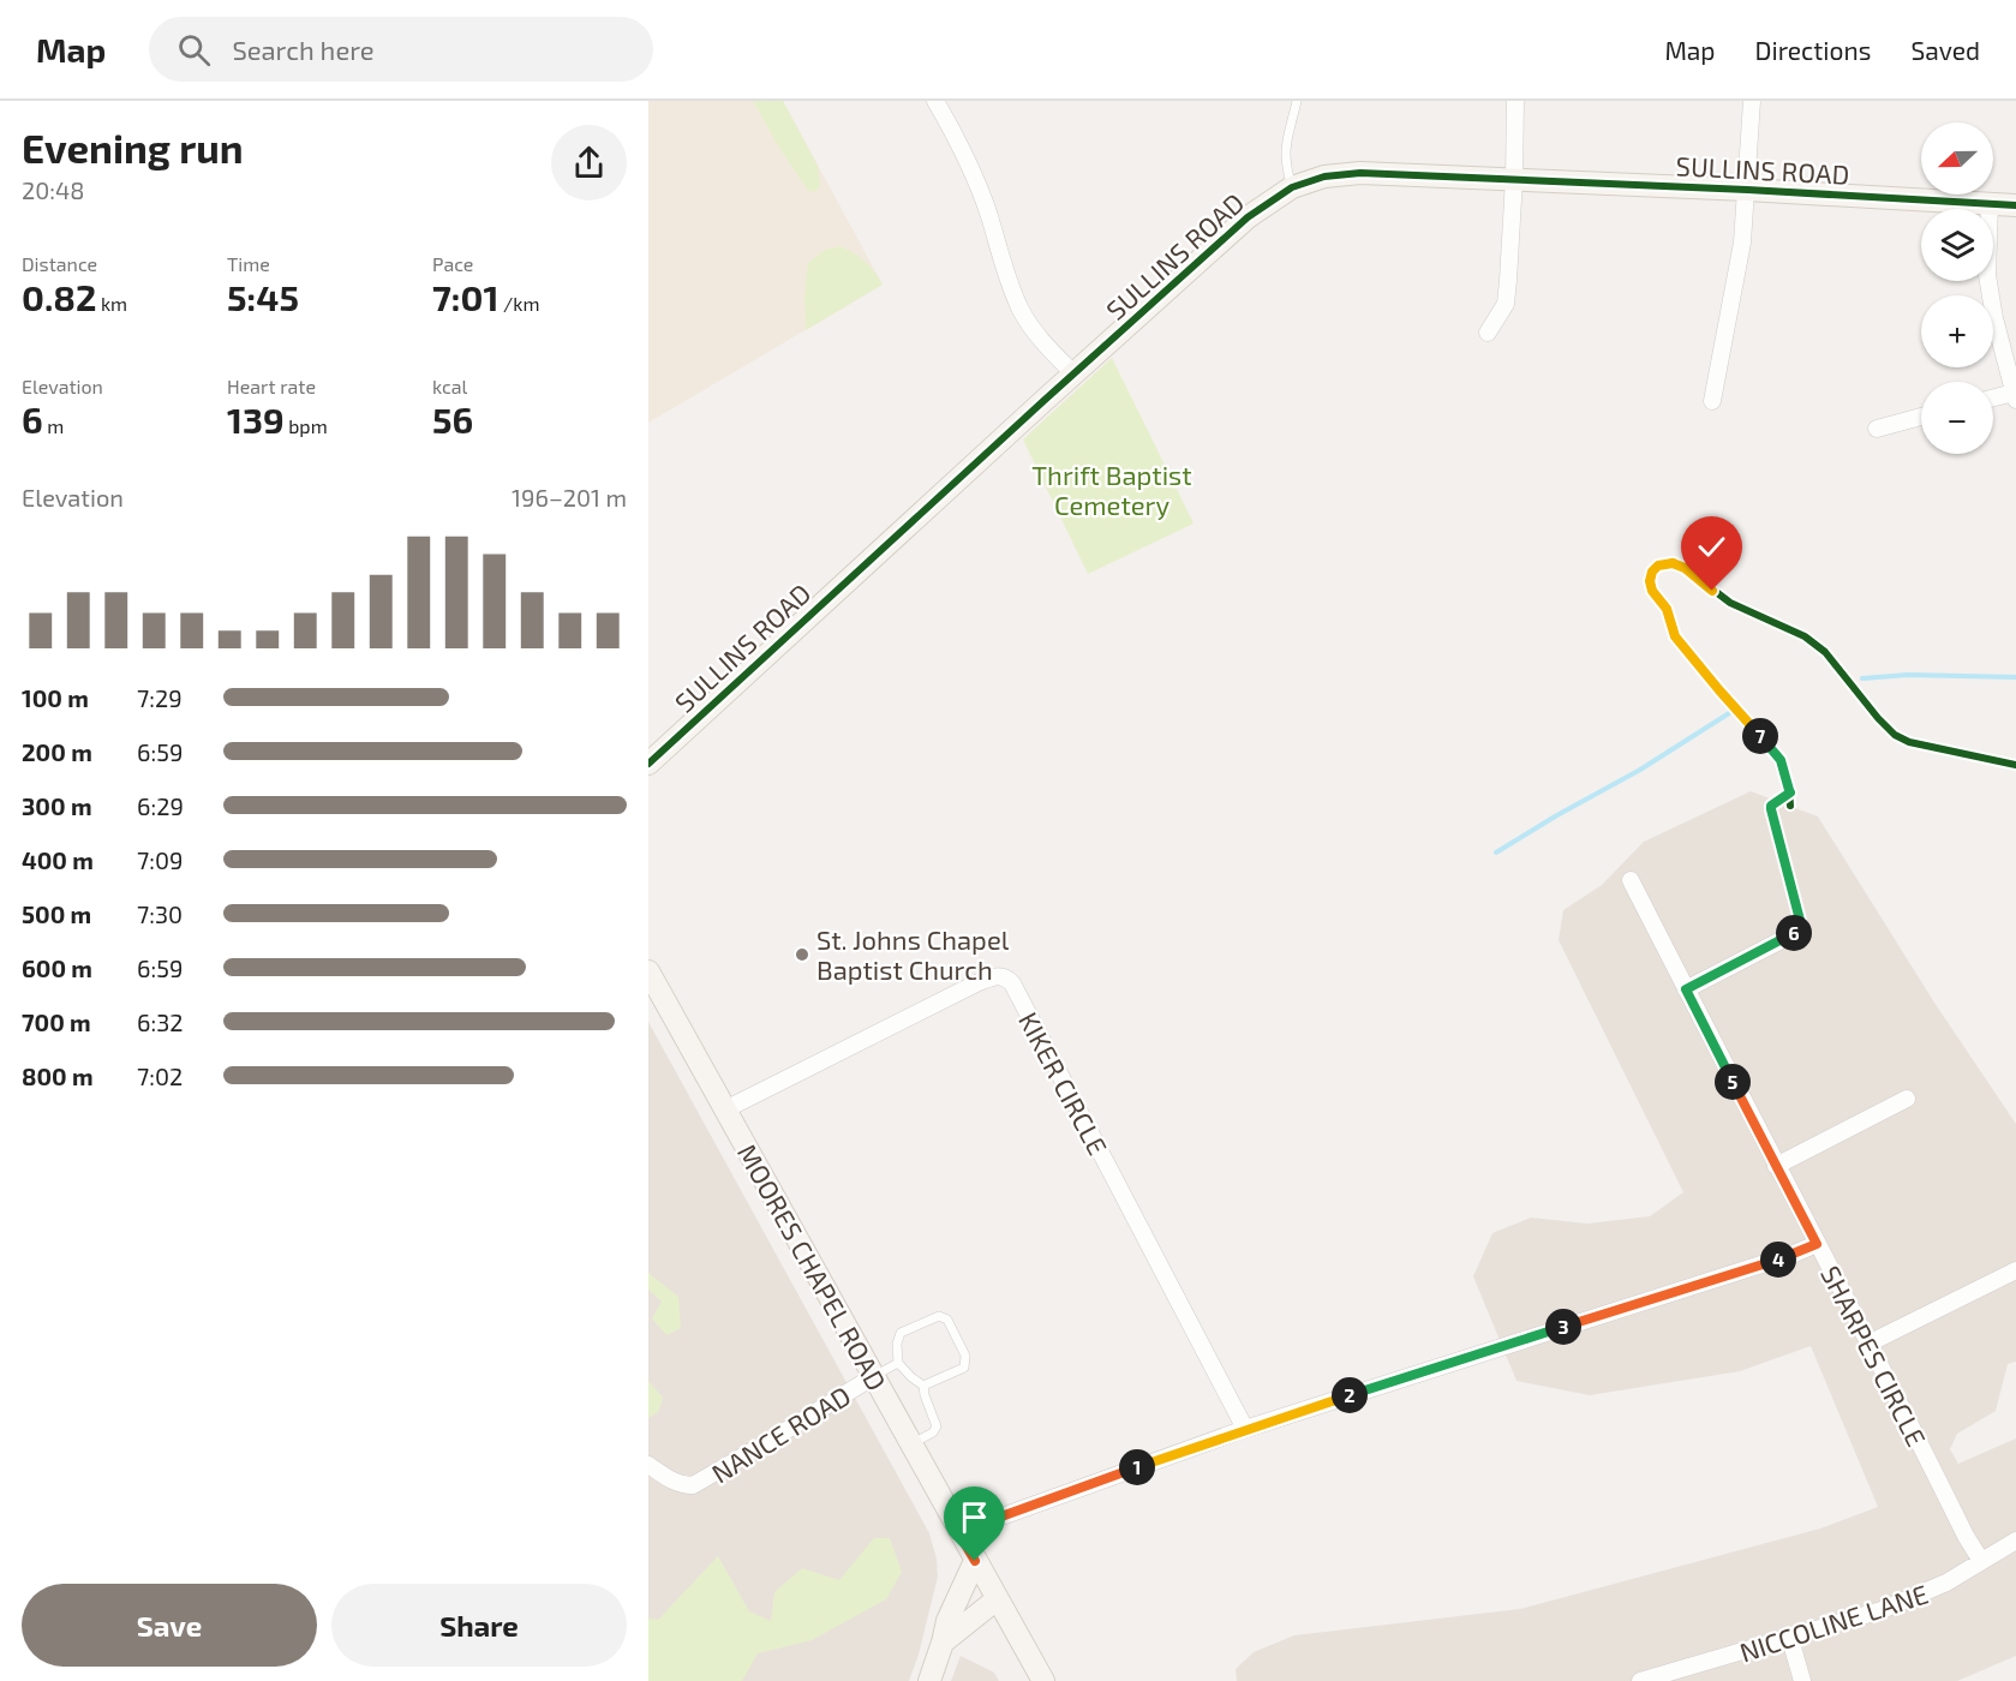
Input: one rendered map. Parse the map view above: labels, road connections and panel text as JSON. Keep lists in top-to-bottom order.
{
  "streets": {
    "street": [
      "SULLINS ROAD",
      "KIKER CIRCLE",
      "MOORES CHAPEL ROAD",
      "SHARPES CIRCLE",
      "NANCE ROAD",
      "NICCOLINE LANE"
    ]
  },
  "crossings": [
    ["KIKER CIRCLE", "MOORES CHAPEL ROAD"],
    ["MOORES CHAPEL ROAD", "NANCE ROAD"],
    ["SHARPES CIRCLE", "NICCOLINE LANE"]
  ],
  "parks": ["Thrift Baptist Cemetery"],
  "places": ["St. Johns Chapel Baptist Church"],
  "north": "left",
  "page": {
    "header": "Map",
    "search": "Search here",
    "nav": ["Map", "Directions", "Saved"],
    "heading": ["Evening run", "20:48"],
    "map_buttons": ["+", "−"],
    "stats": [
      ["Distance", "0.82 km"],
      ["Time", "5:45"],
      ["Pace", "7:01 /km"],
      ["Elevation", "6 m"],
      ["Heart rate", "139 bpm"],
      ["kcal", "56"]
    ],
    "chart": ["Elevation", "196–201 m"],
    "list": [
      {
        "name": "100 m",
        "note": "7:29"
      },
      {
        "name": "200 m",
        "note": "6:59"
      },
      {
        "name": "300 m",
        "note": "6:29"
      },
      {
        "name": "400 m",
        "note": "7:09"
      },
      {
        "name": "500 m",
        "note": "7:30"
      },
      {
        "name": "600 m",
        "note": "6:59"
      },
      {
        "name": "700 m",
        "note": "6:32"
      },
      {
        "name": "800 m",
        "note": "7:02"
      }
    ],
    "pins": [
      "7",
      "6",
      "5",
      "4",
      "3",
      "2",
      "1"
    ],
    "buttons": ["Save", "Share"]
  }
}
